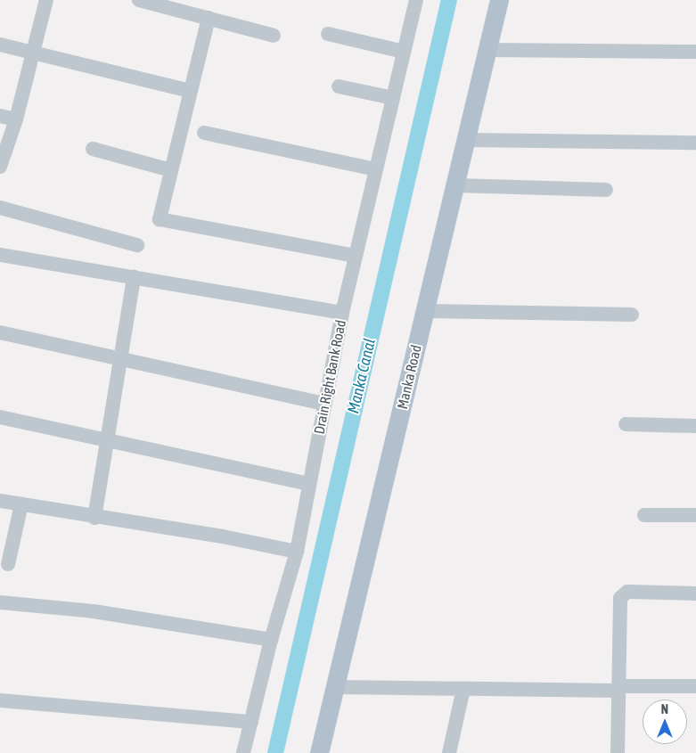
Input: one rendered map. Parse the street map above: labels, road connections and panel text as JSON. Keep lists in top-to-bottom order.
{
  "streets": {
    "main road": ["Manka Road"],
    "street": ["Drain Right Bank Road"]
  },
  "water": ["Manka Canal"],
  "north": "top"
}
